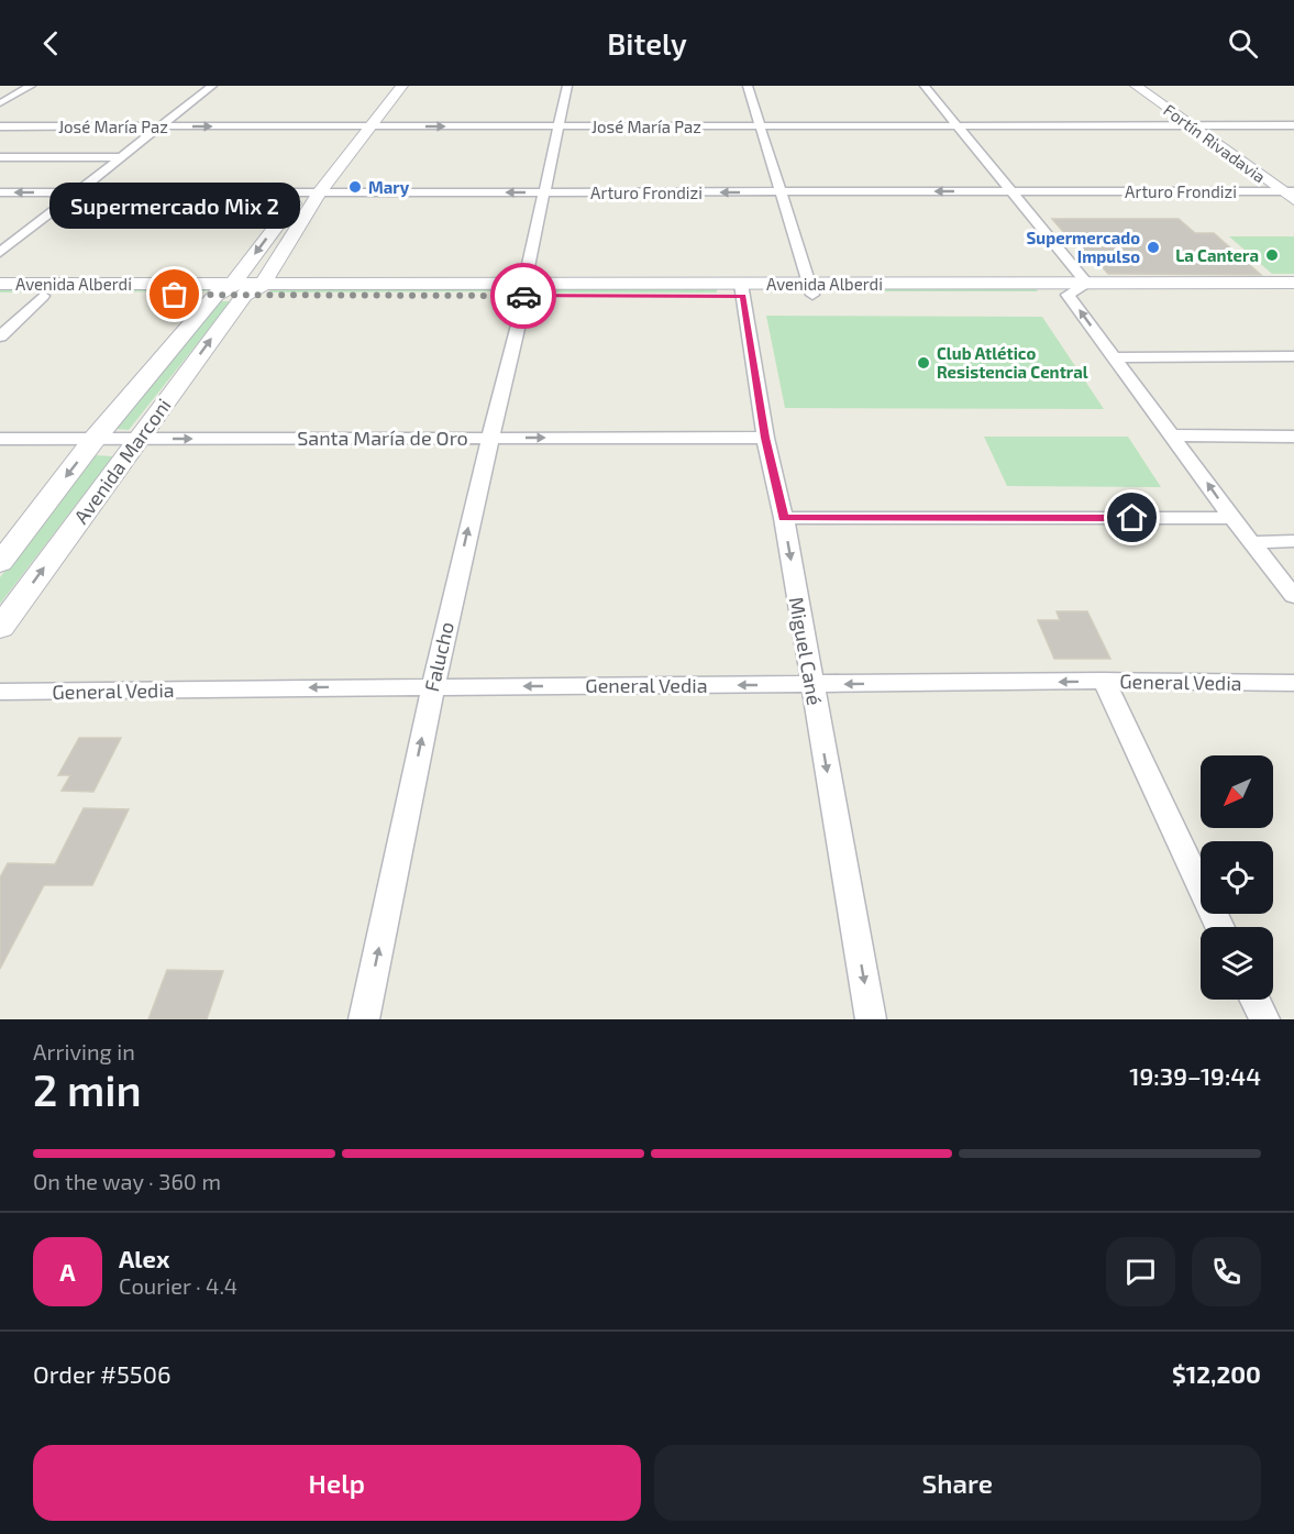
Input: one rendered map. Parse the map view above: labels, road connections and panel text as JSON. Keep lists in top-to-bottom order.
{
  "streets": {
    "main road": ["Fortín Rivadavia", "Avenida Alberdi", "Avenida Marconi"],
    "street": [
      "José María Paz",
      "Arturo Frondizi",
      "Santa María de Oro",
      "Miguel Cané",
      "Falucho",
      "General Vedia"
    ]
  },
  "crossings": [
    ["José María Paz", "Fortín Rivadavia"],
    ["José María Paz", "Falucho"],
    ["Fortín Rivadavia", "Arturo Frondizi"],
    ["Arturo Frondizi", "Falucho"],
    ["Avenida Alberdi", "Avenida Marconi"],
    ["Avenida Alberdi", "Miguel Cané"],
    ["Avenida Alberdi", "Falucho"],
    ["Santa María de Oro", "Avenida Marconi"],
    ["Santa María de Oro", "Miguel Cané"],
    ["Santa María de Oro", "Falucho"],
    ["Miguel Cané", "General Vedia"],
    ["Falucho", "General Vedia"]
  ],
  "one_way": [
    "Arturo Frondizi",
    "Santa María de Oro",
    "Miguel Cané",
    "Falucho",
    "General Vedia"
  ],
  "places": [
    "Mary",
    "Supermercado Impulso",
    "La Cantera",
    "Supermercado Mix 2",
    "Club Atlético Resistencia Central"
  ],
  "north": "bottom left",
  "page": {
    "header": "Bitely",
    "bubble": "Supermercado Mix 2",
    "heading": ["2 min", "Arriving in", "19:39–19:44"],
    "panel": [
      "Alex",
      "Courier · 4.4",
      "Order #5506",
      "$12,200"
    ],
    "bar": "On the way · 360 m",
    "round": "A",
    "buttons": ["Help", "Share"]
  }
}
